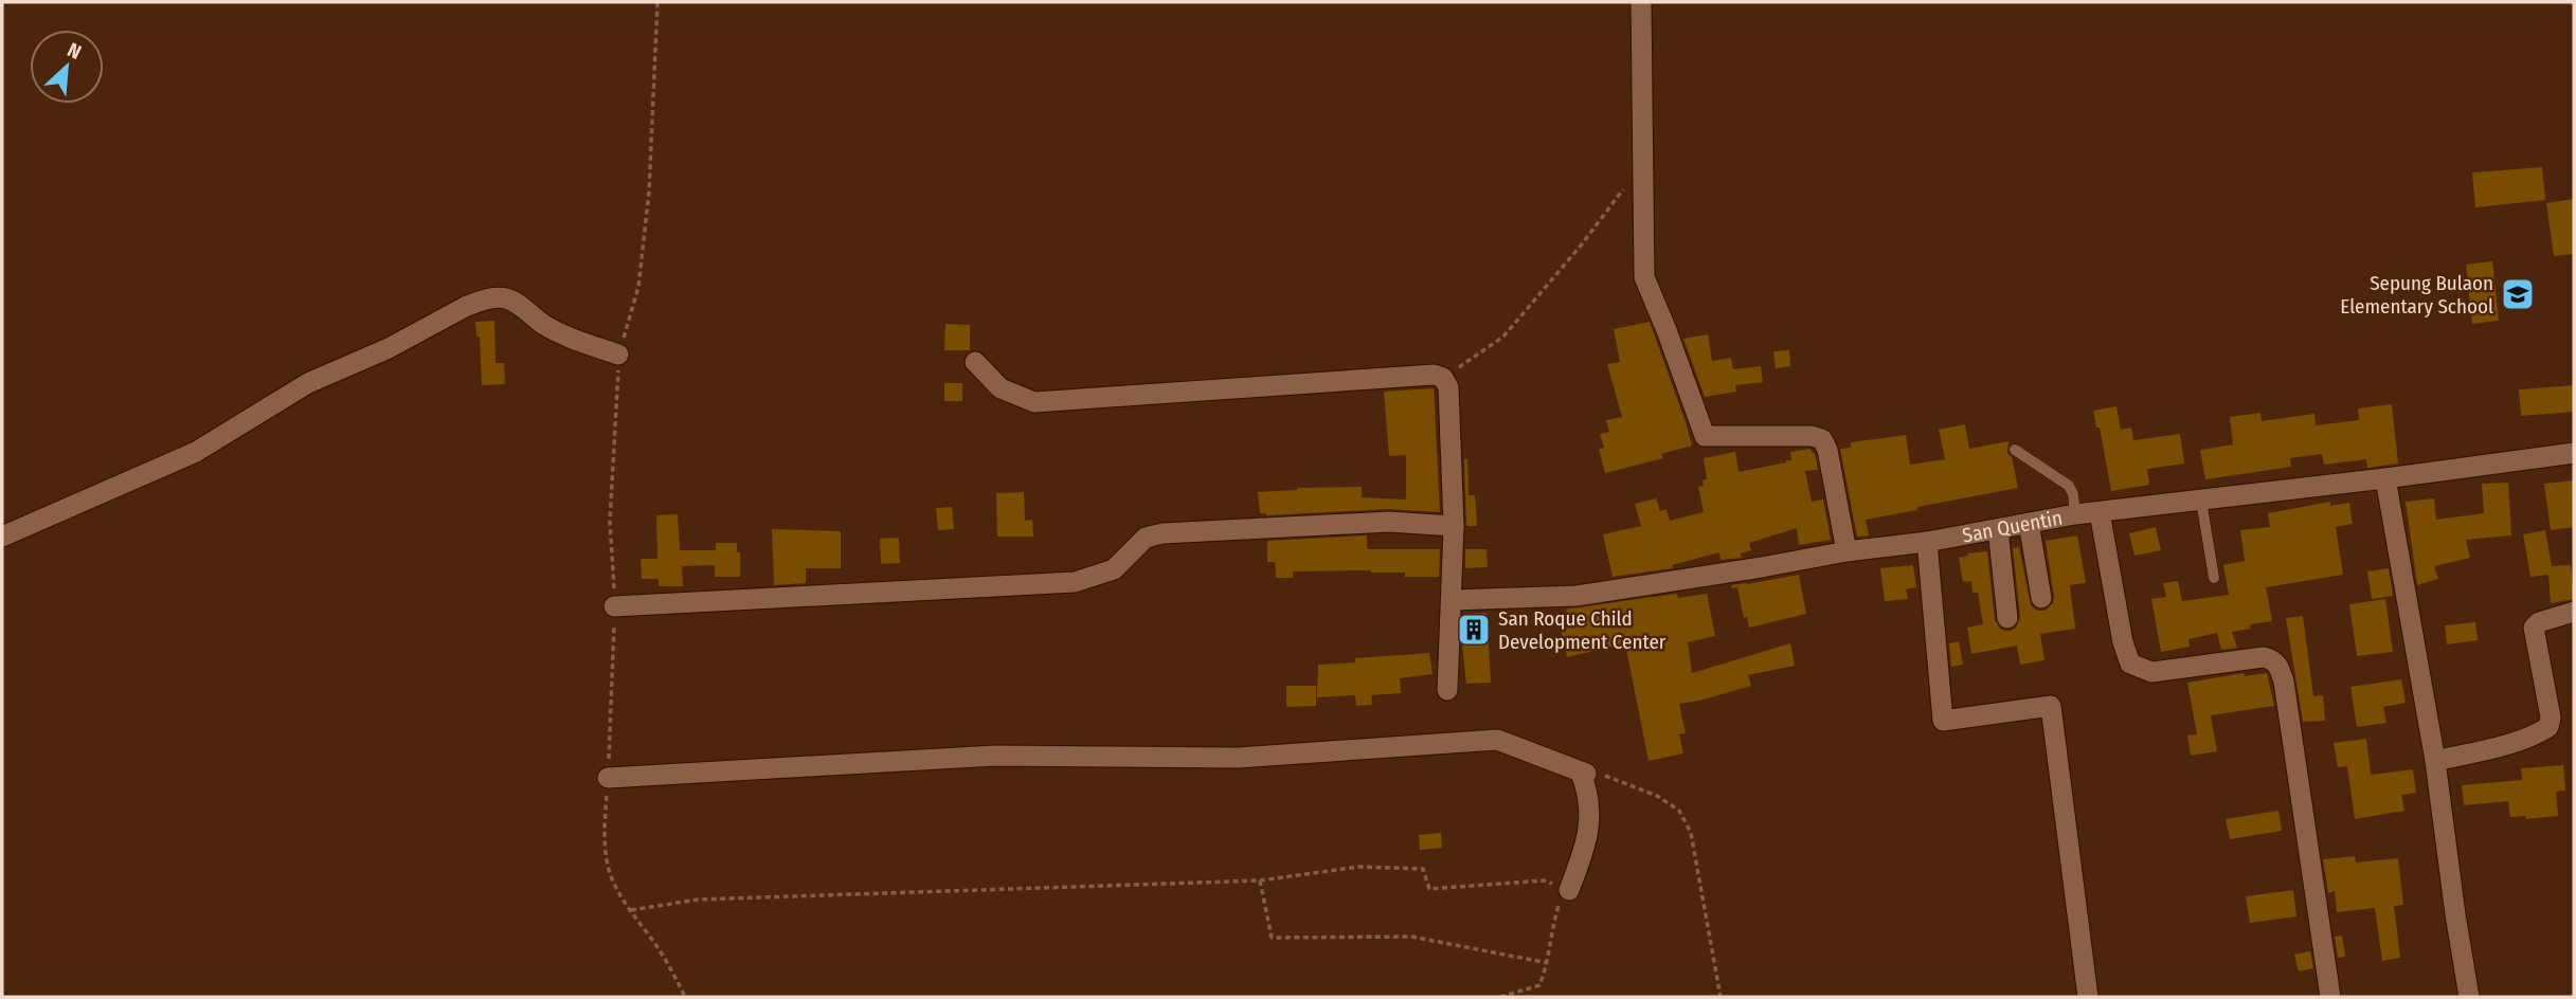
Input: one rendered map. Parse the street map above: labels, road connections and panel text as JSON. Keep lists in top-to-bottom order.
{
  "streets": {
    "street": ["San Quentin"]
  },
  "places": {
    "school or university": ["Sepung Bulaon Elementary School"],
    "building": ["San Roque Child Development Center"]
  },
  "north": "top right"
}
